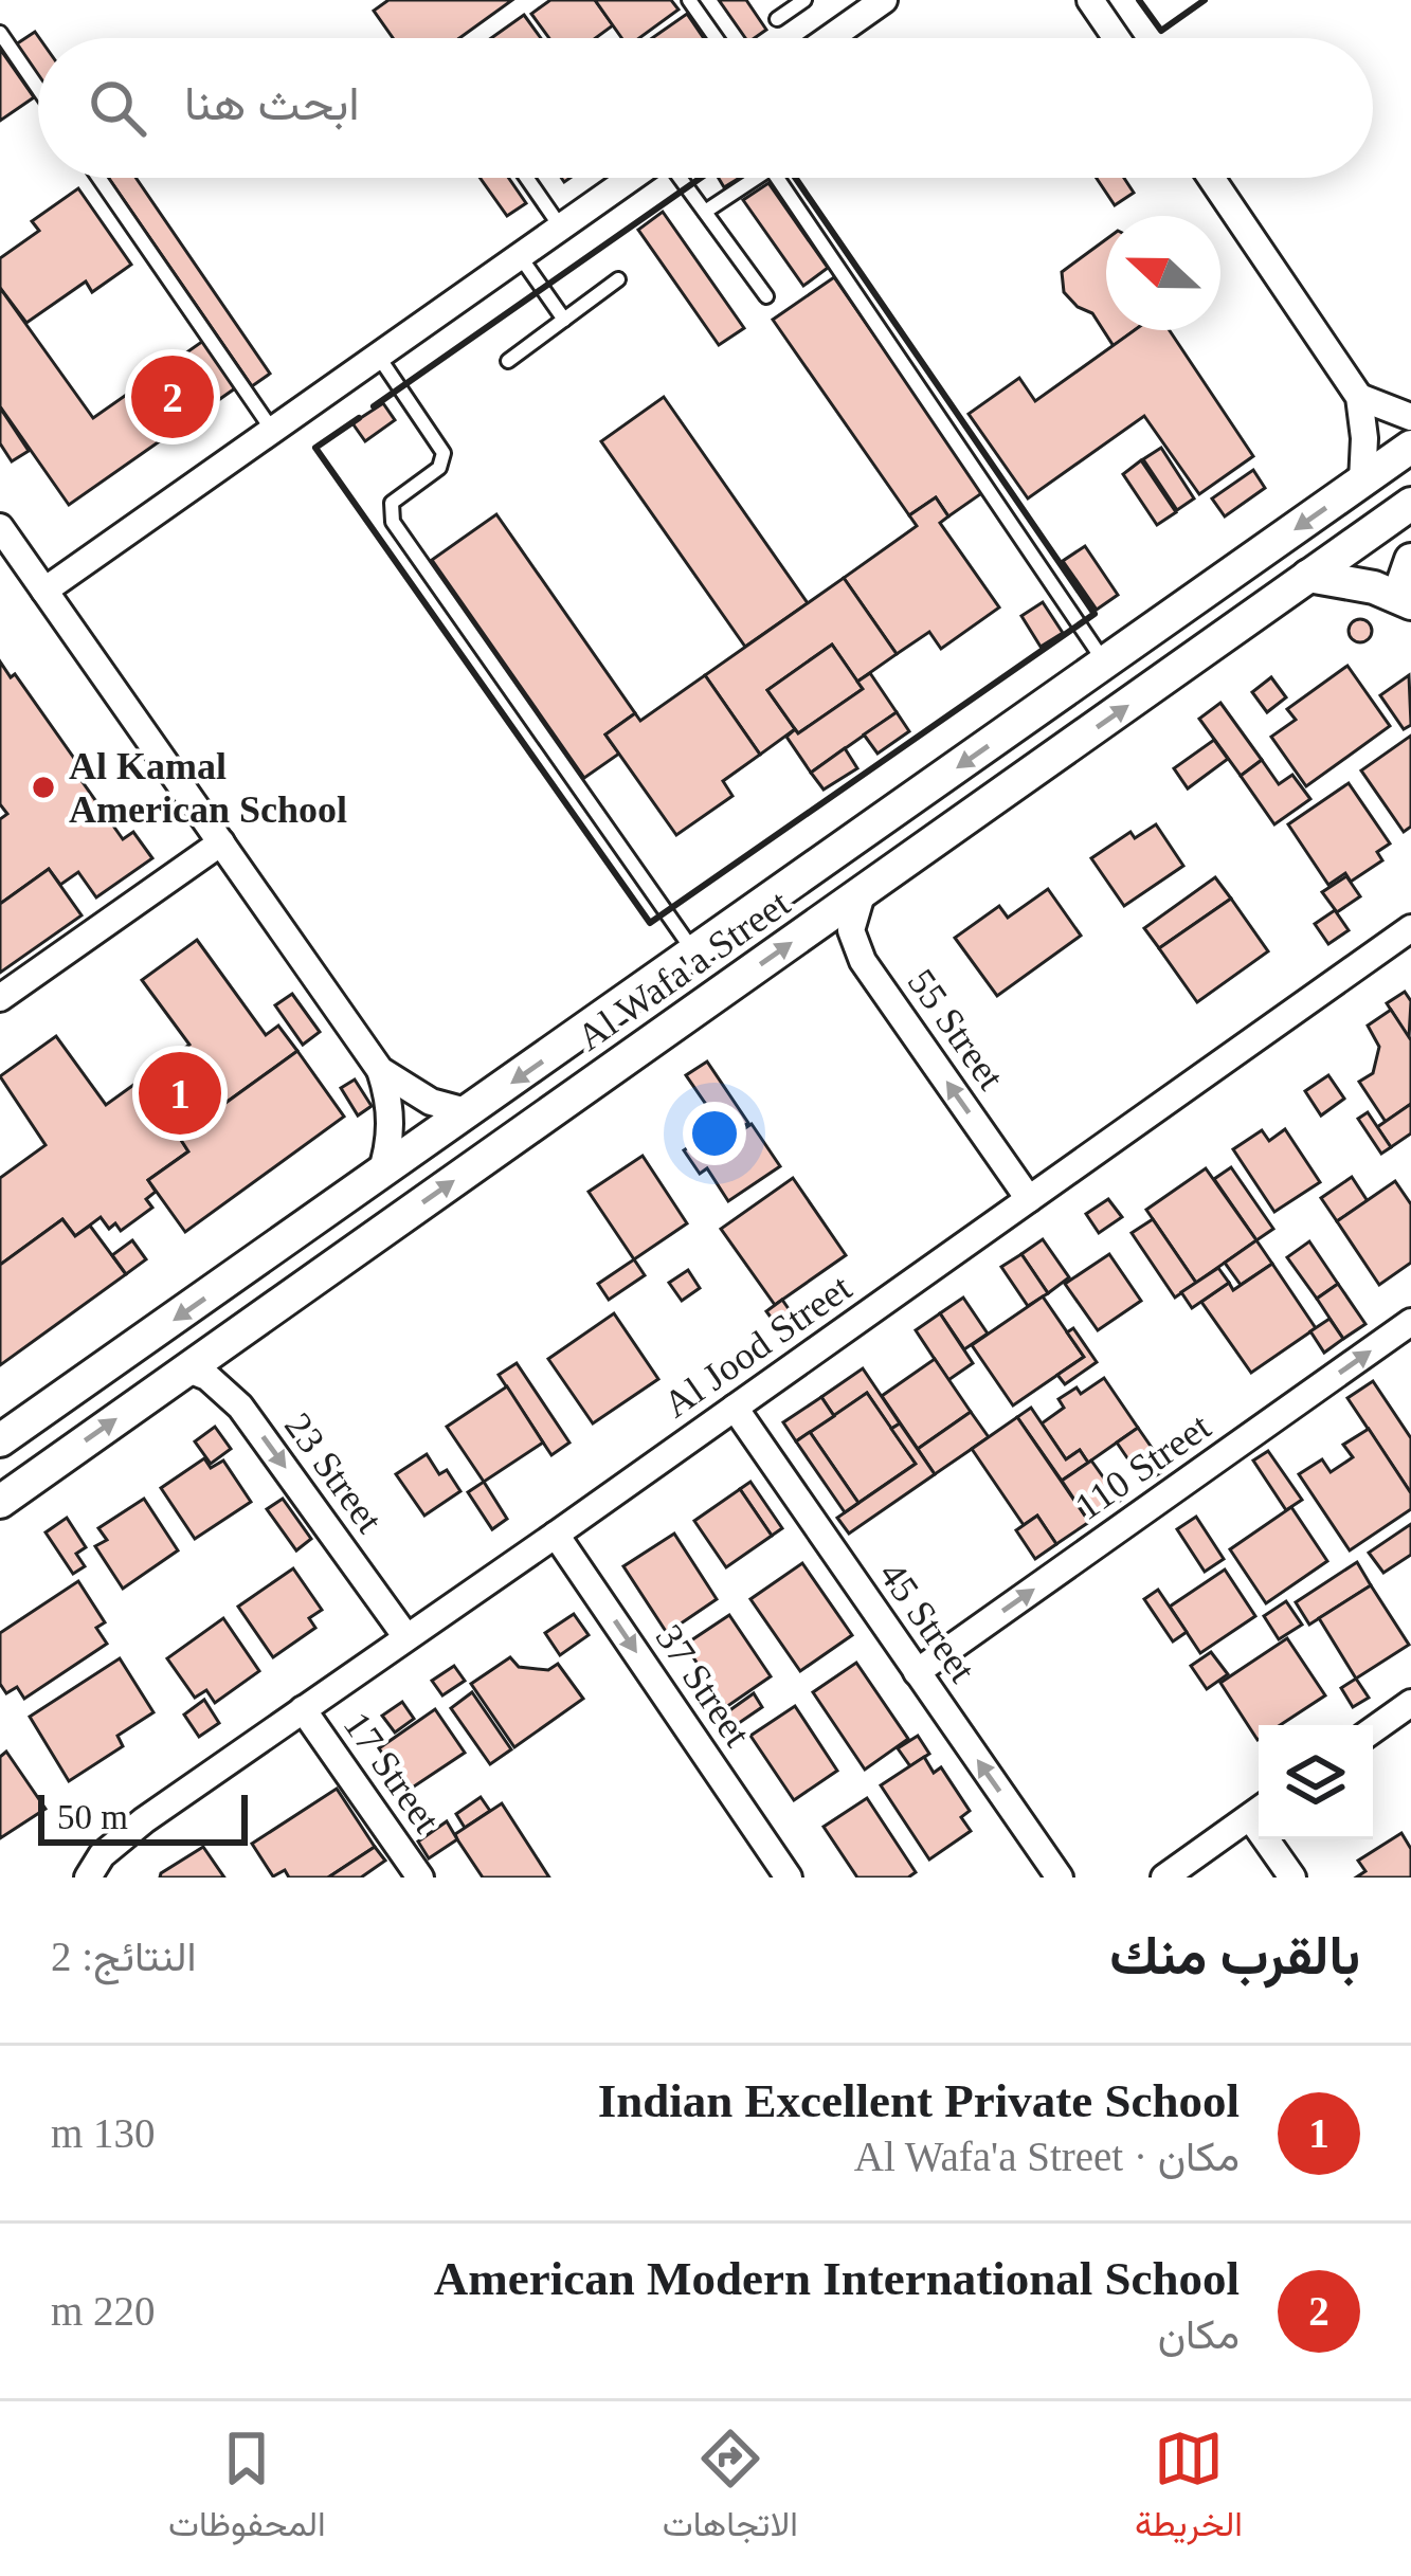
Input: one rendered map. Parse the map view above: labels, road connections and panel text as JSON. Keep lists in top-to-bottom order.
{
  "streets": {
    "street": [
      "Al Wafa'a Street",
      "55 Street",
      "Al Jood Street",
      "110 Street",
      "23 Street",
      "45 Street",
      "37 Street",
      "17 Street"
    ]
  },
  "crossings": [
    ["Al Wafa'a Street", "55 Street"],
    ["Al Wafa'a Street", "23 Street"],
    ["55 Street", "Al Jood Street"],
    ["Al Jood Street", "23 Street"],
    ["Al Jood Street", "45 Street"],
    ["Al Jood Street", "37 Street"],
    ["Al Jood Street", "17 Street"],
    ["110 Street", "45 Street"]
  ],
  "one_way": [
    "55 Street",
    "110 Street",
    "23 Street",
    "45 Street",
    "37 Street"
  ],
  "places": ["Al Kamal American School"],
  "scale_bar": "50 m",
  "north": "left",
  "page": {
    "search": "ابحث هنا",
    "pins": ["2", "1"],
    "scale": "50 m",
    "heading": ["بالقرب منك", "النتائج: 2"],
    "list": [
      {
        "mark": "1",
        "name": "Indian Excellent Private School",
        "note": "مكان · Al Wafa'a Street",
        "value": "130 m"
      },
      {
        "mark": "2",
        "name": "American Modern International School",
        "note": "مكان",
        "value": "220 m"
      }
    ],
    "nav": ["الخريطة", "الاتجاهات", "المحفوظات"]
  }
}
